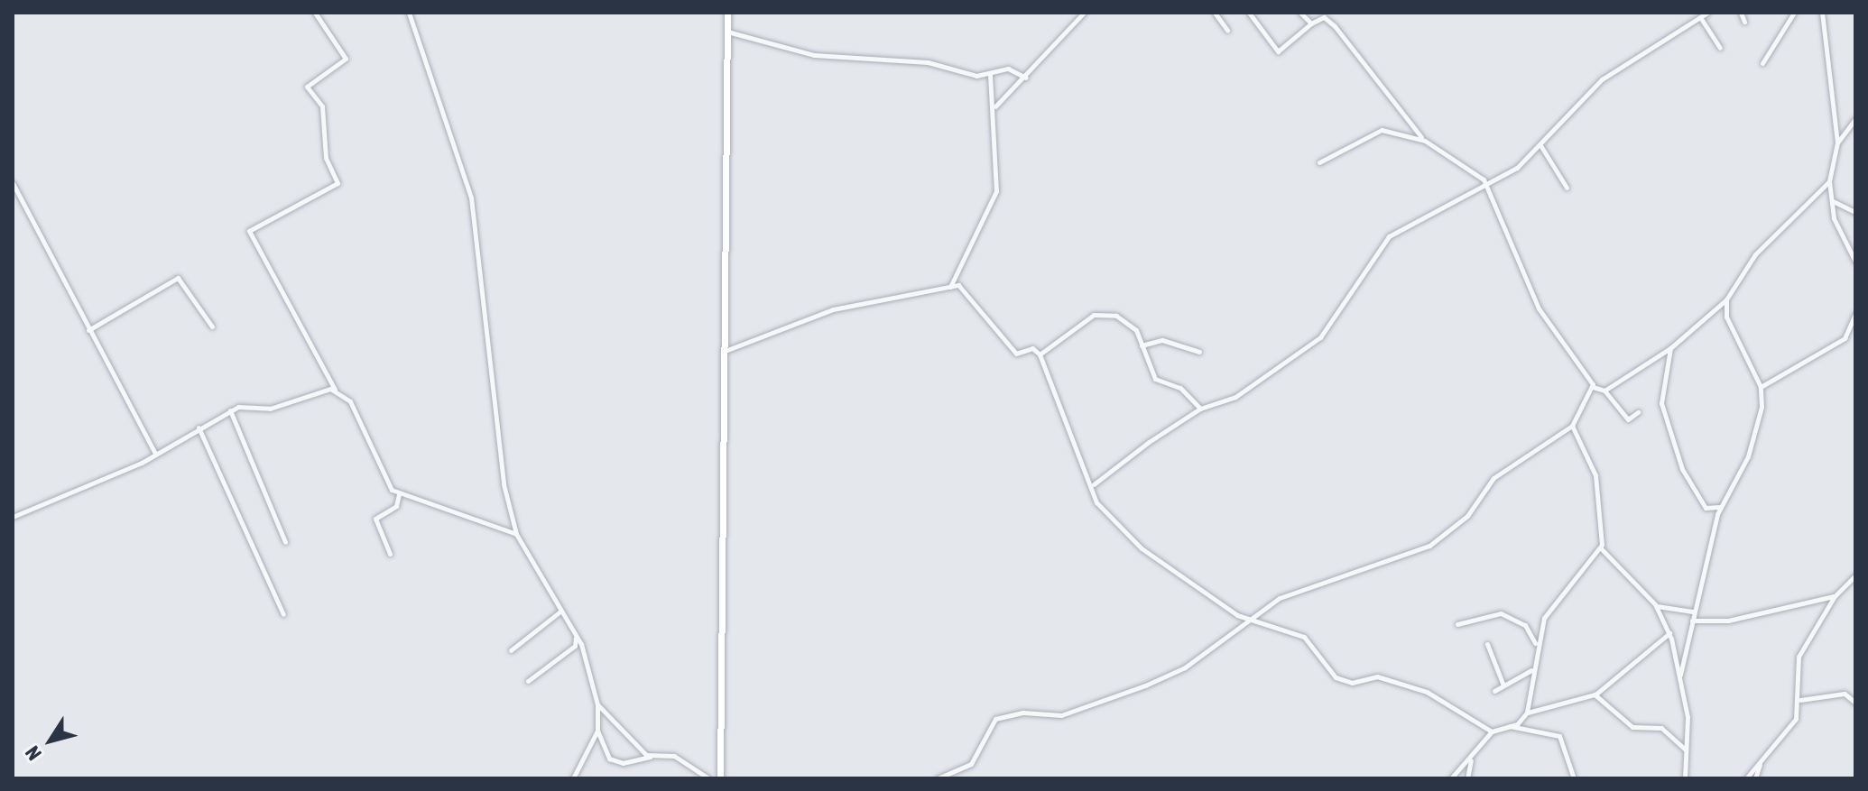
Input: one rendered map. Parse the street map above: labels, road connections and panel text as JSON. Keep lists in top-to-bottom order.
{
  "north": "bottom left"
}
